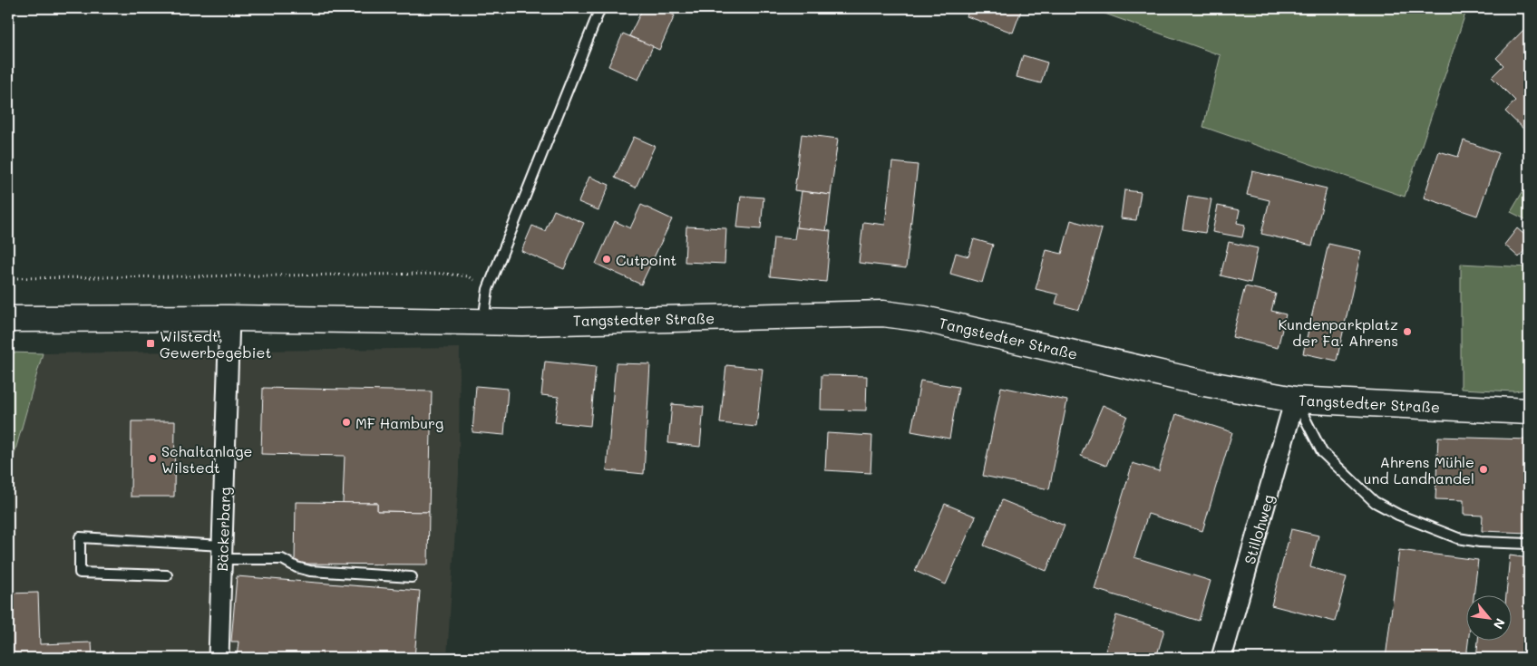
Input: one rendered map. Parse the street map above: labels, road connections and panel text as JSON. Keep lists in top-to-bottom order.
{
  "streets": {
    "street": ["Tangstedter Straße", "Bäckerbarg", "Stillohweg"]
  },
  "crossings": [
    ["Tangstedter Straße", "Bäckerbarg"],
    ["Tangstedter Straße", "Stillohweg"]
  ],
  "places": {
    "other": [
      "Cutpoint",
      "Kundenparkplatz der Fa. Ahrens",
      "MF Hamburg",
      "Schaltanlage Wilstedt",
      "Ahrens Mühle und Landhandel"
    ],
    "transit": ["Wilstedt, Gewerbegebiet"]
  },
  "north": "bottom right"
}
